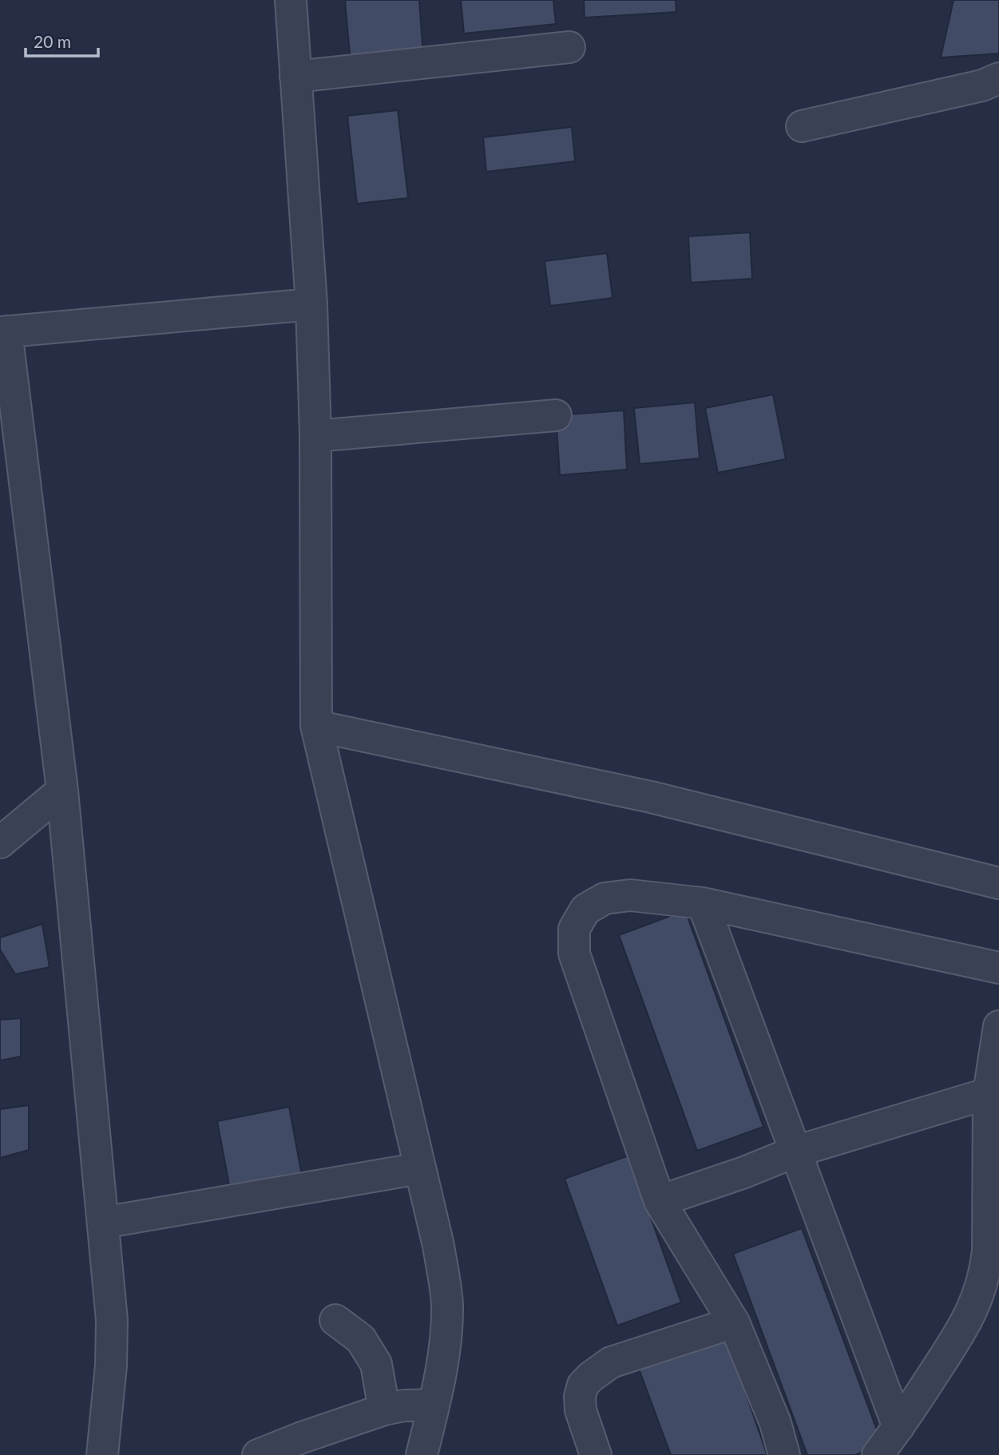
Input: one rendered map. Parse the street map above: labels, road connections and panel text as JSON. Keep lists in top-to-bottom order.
{
  "scale_bar": "20 m"
}
